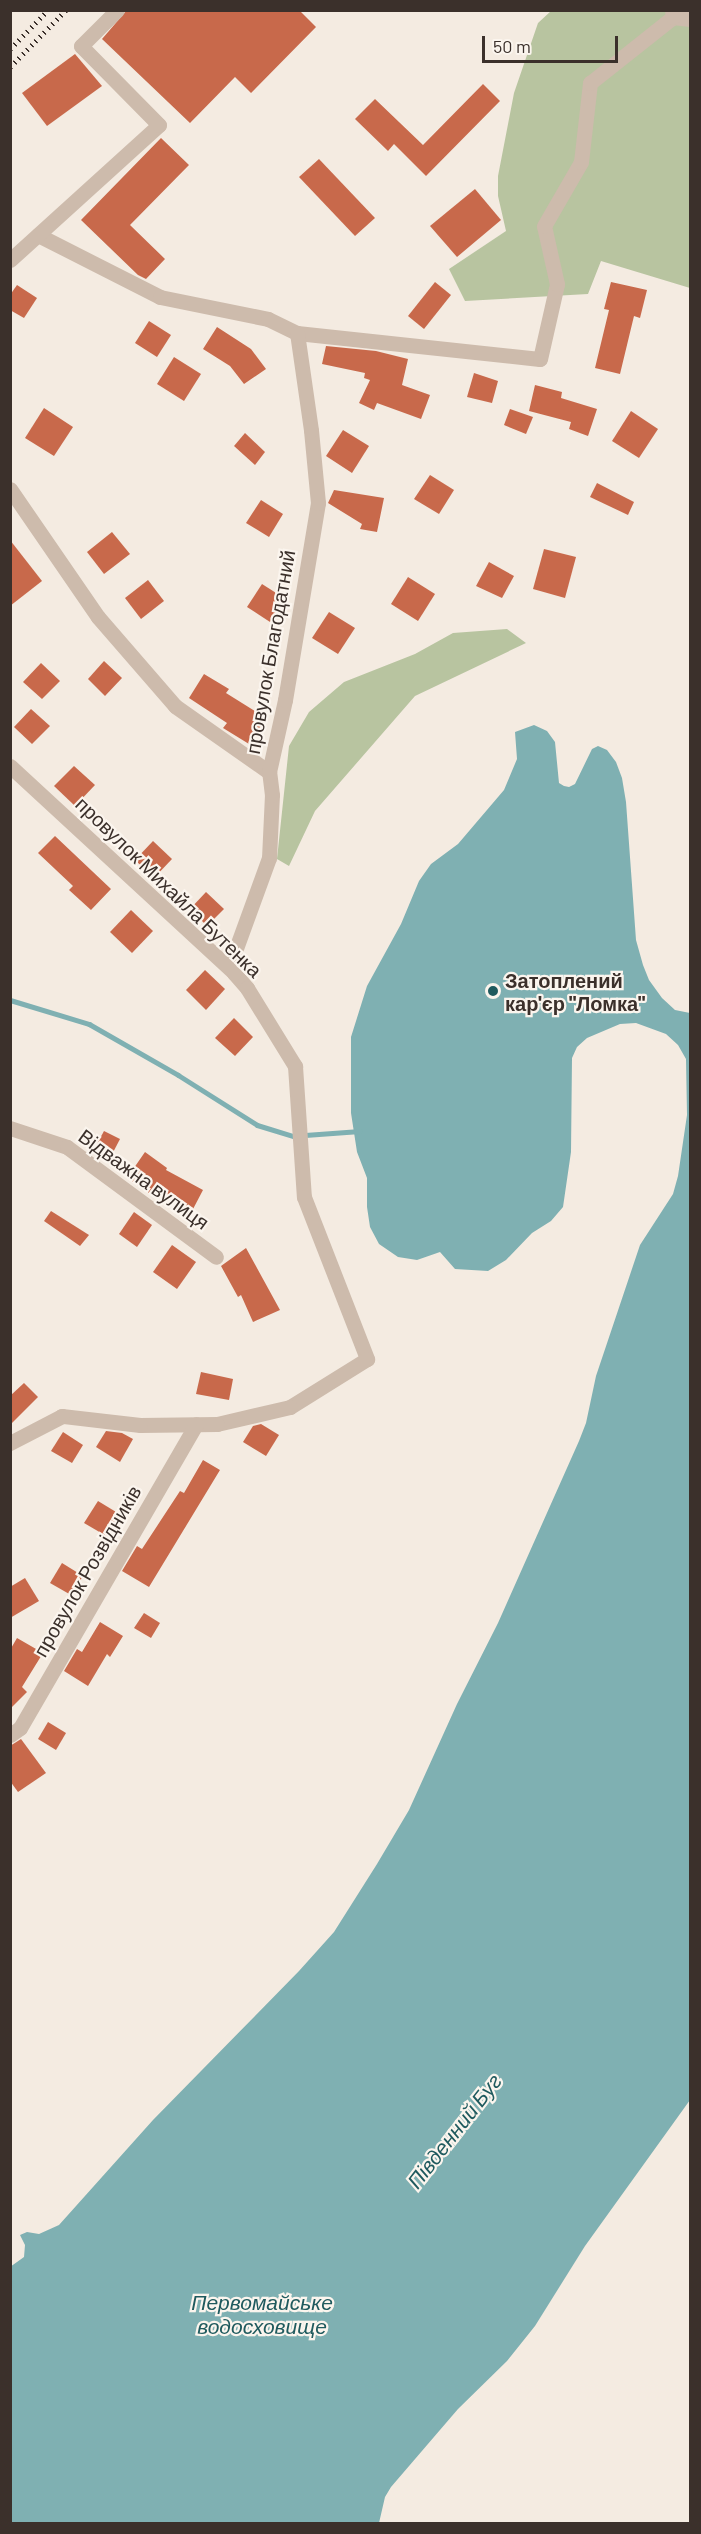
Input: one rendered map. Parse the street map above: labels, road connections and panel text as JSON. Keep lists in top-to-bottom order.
{
  "streets": {
    "street": [
      "провулок Благодатний",
      "провулок Михайла Бутенка",
      "Відважна вулиця",
      "провулок Розвідників"
    ]
  },
  "crossings": [
    ["провулок Благодатний", "провулок Михайла Бутенка"],
    ["провулок Михайла Бутенка", "провулок Розвідників"]
  ],
  "water": ["Південний Буг", "Первомайське водосховище"],
  "places": ["Затоплений кар'єр \"Ломка\""],
  "scale_bar": "50 m"
}
